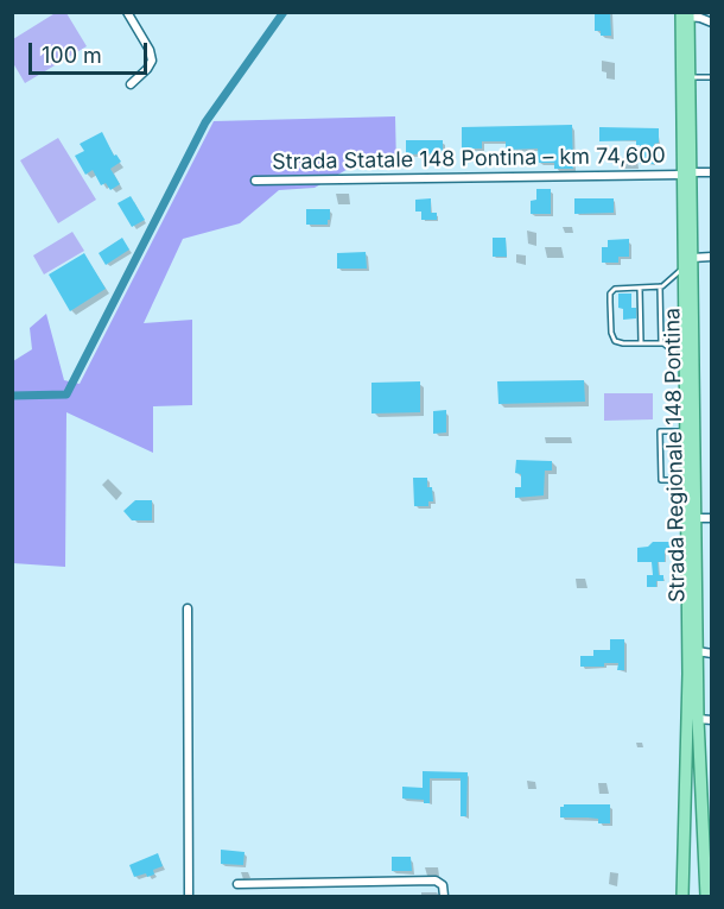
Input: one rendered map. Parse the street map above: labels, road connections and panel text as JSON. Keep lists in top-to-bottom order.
{
  "streets": {
    "main road": ["Strada Regionale 148 Pontina"],
    "street": ["Strada Statale 148 Pontina – km 74,600"]
  },
  "crossings": [
    ["Strada Statale 148 Pontina – km 74,600", "Strada Regionale 148 Pontina"]
  ],
  "scale_bar": "100 m"
}
